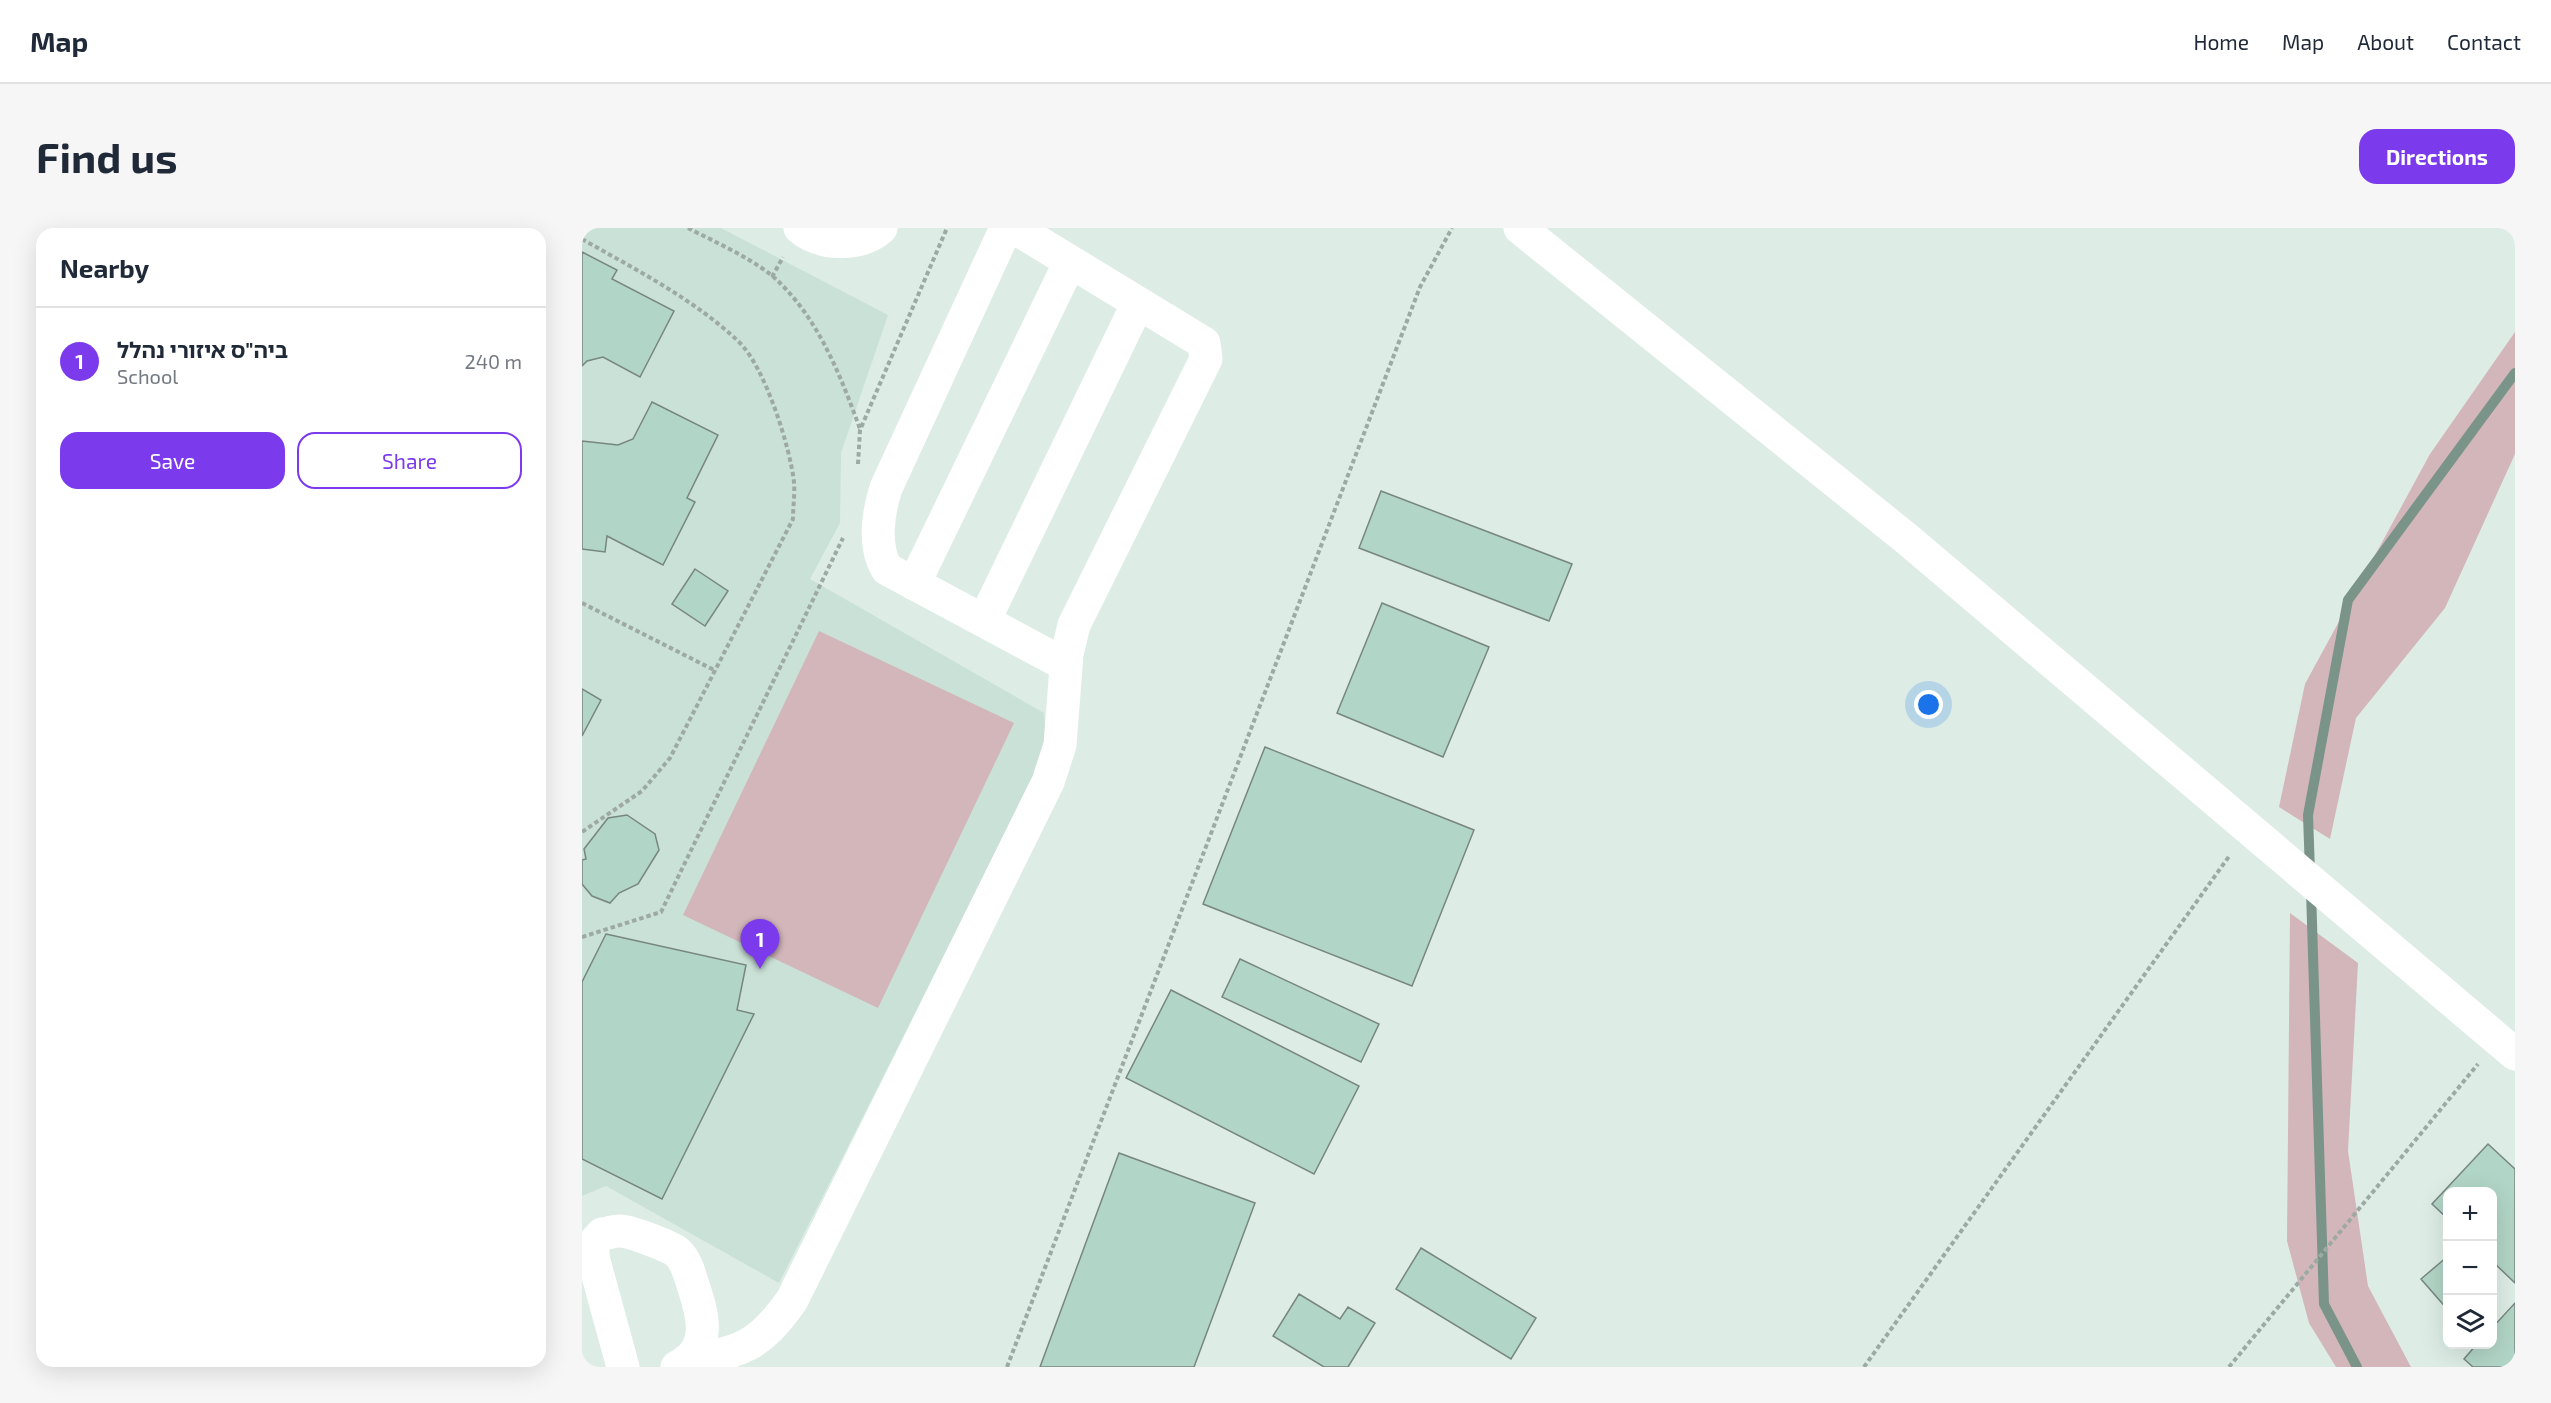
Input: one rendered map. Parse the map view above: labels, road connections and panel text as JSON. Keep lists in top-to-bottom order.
{
  "page": {
    "header": "Map",
    "nav": [
      "Home",
      "Map",
      "About",
      "Contact"
    ],
    "buttons": [
      "Directions",
      ["Save", "Share"]
    ],
    "title": "Find us",
    "heading": "Nearby",
    "list": [
      {
        "mark": "1",
        "name": "ביה\"ס איזורי נהלל",
        "note": "School",
        "value": "240 m"
      }
    ],
    "pins": "1",
    "map_buttons": ["+", "−"]
  }
}
